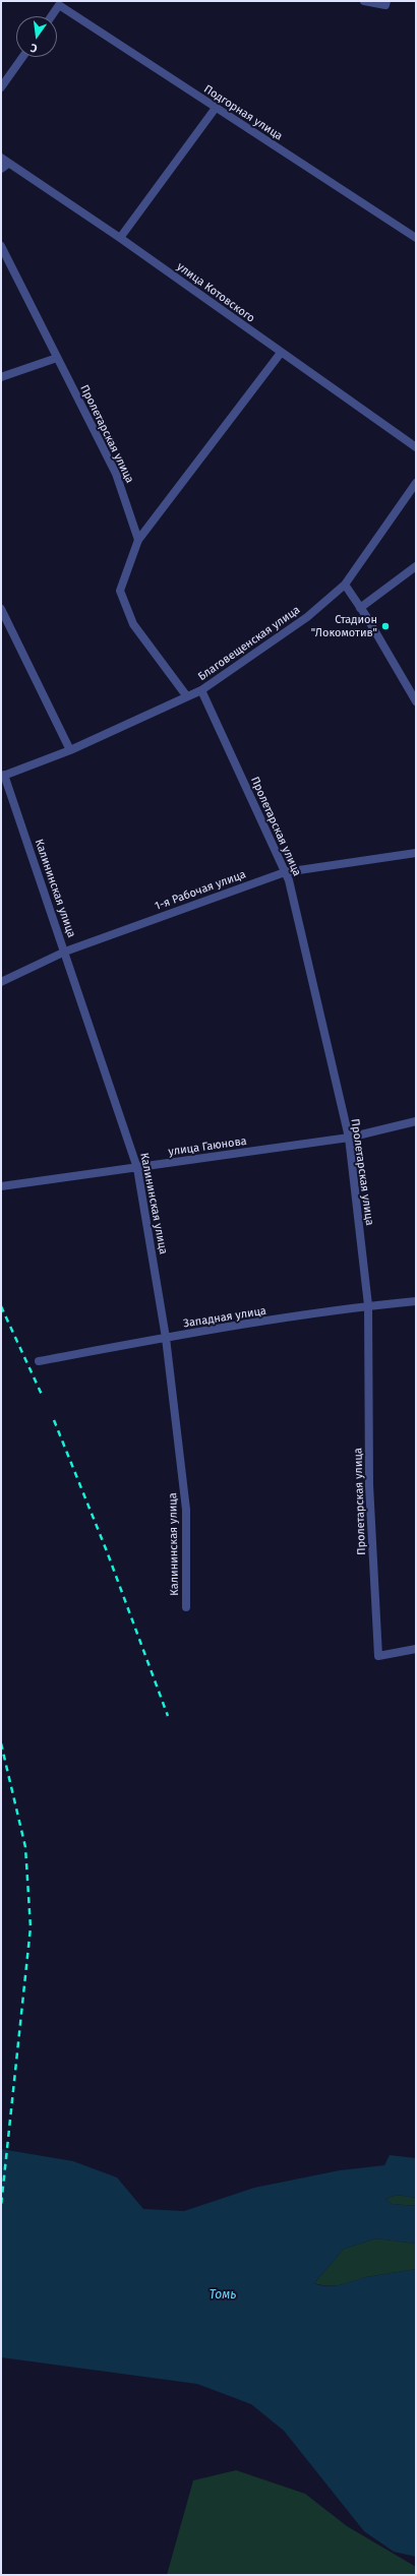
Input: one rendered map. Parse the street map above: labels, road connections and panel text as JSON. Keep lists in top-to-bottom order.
{
  "streets": {
    "street": [
      "Подгорная улица",
      "улица Котовского",
      "Пролетарская улица",
      "Благовещенская улица",
      "Калининская улица",
      "1-я Рабочая улица",
      "улица Гаюнова",
      "Западная улица"
    ]
  },
  "crossings": [
    ["Пролетарская улица", "Благовещенская улица"],
    ["Пролетарская улица", "1-я Рабочая улица"],
    ["Пролетарская улица", "улица Гаюнова"],
    ["Пролетарская улица", "Западная улица"],
    ["Благовещенская улица", "Калининская улица"],
    ["Калининская улица", "1-я Рабочая улица"],
    ["Калининская улица", "улица Гаюнова"],
    ["Калининская улица", "Западная улица"]
  ],
  "water": ["Томь"],
  "places": ["Стадион \"Локомотив\""],
  "north": "bottom"
}
